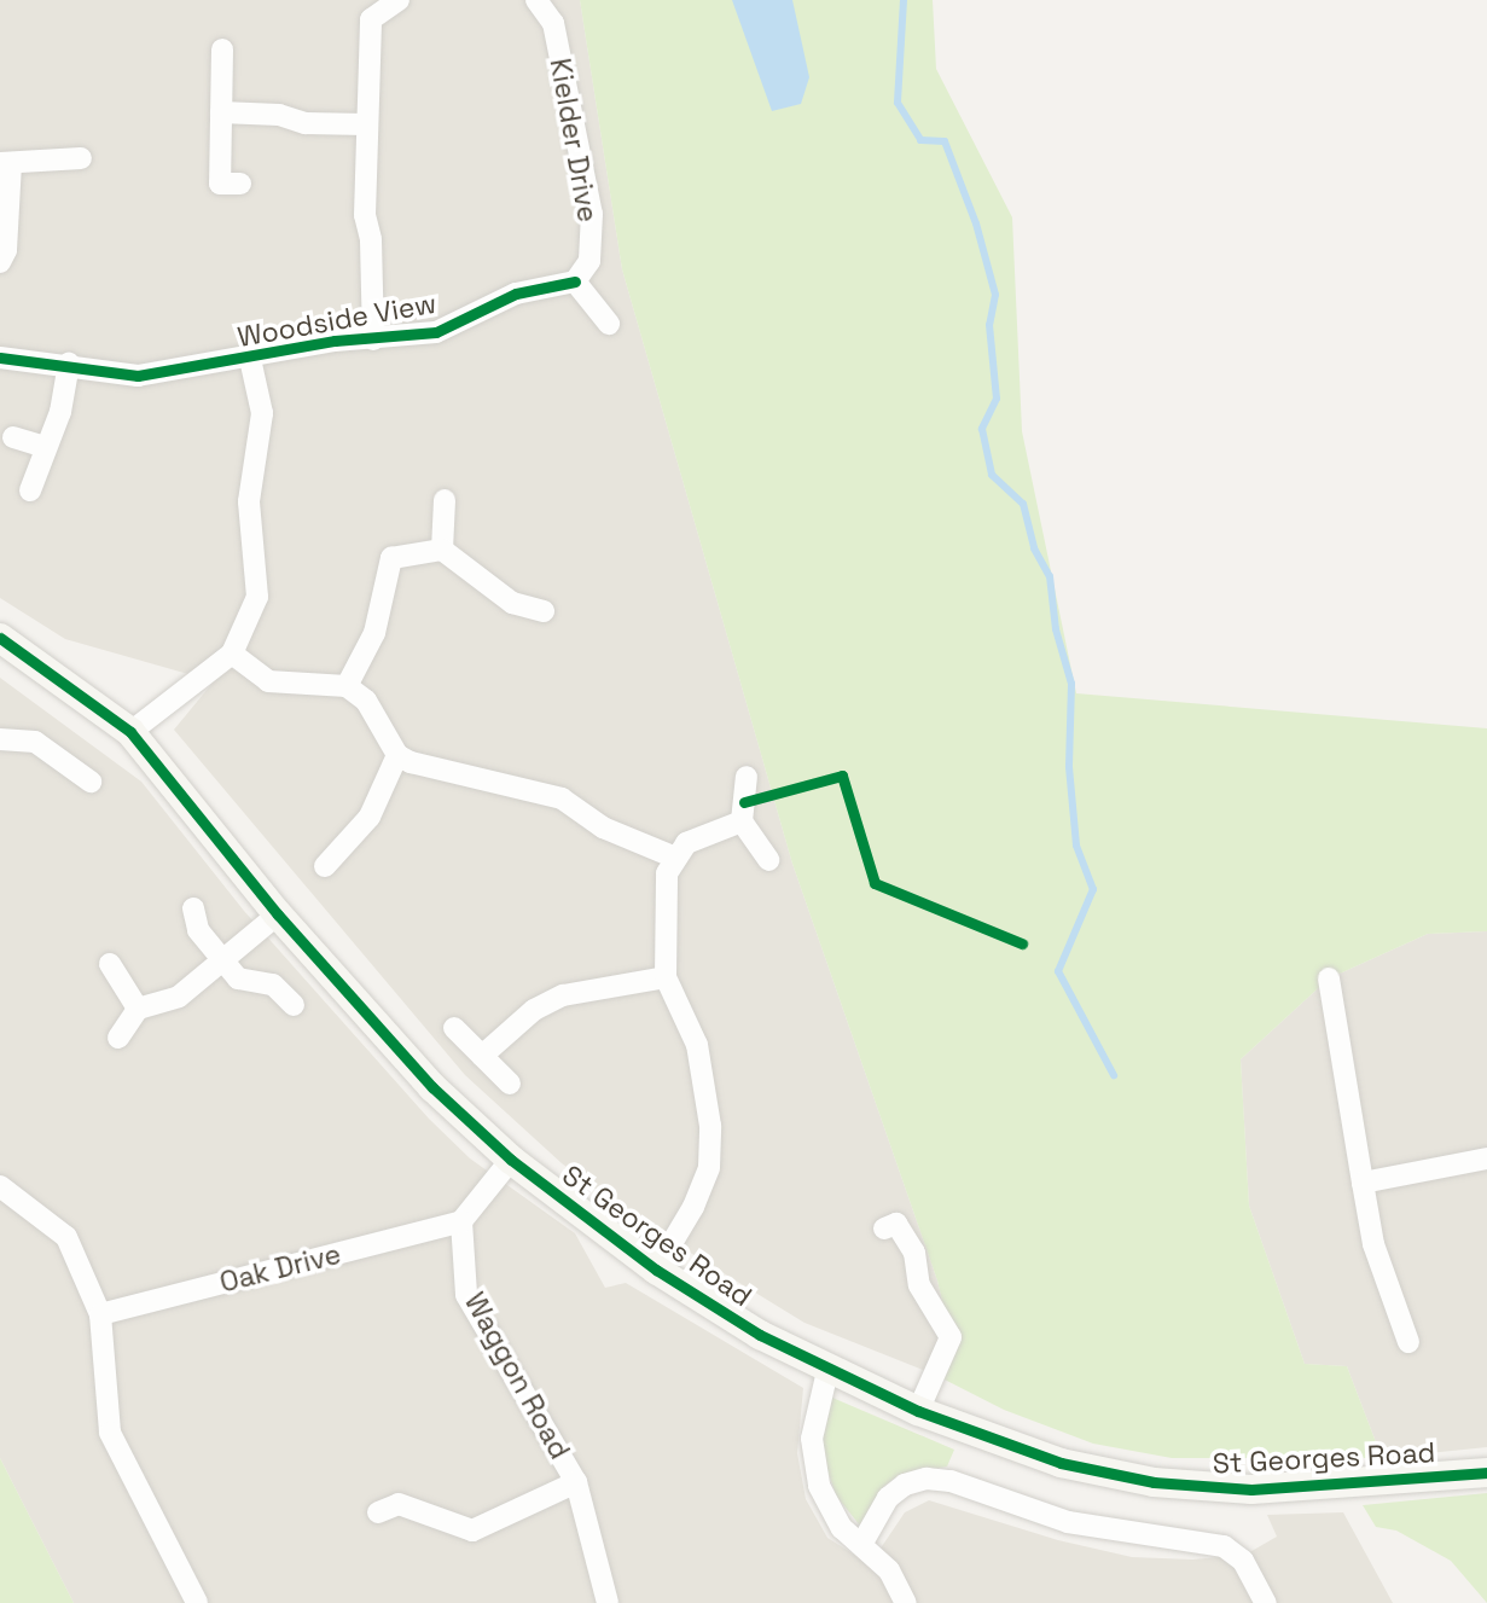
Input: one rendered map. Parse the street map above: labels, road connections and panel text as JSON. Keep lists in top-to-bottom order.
{
  "streets": {
    "street": [
      "Kielder Drive",
      "Woodside View",
      "St Georges Road",
      "Oak Drive",
      "Waggon Road"
    ]
  },
  "crossings": [
    ["Kielder Drive", "Woodside View"],
    ["Oak Drive", "Waggon Road"]
  ]
}
